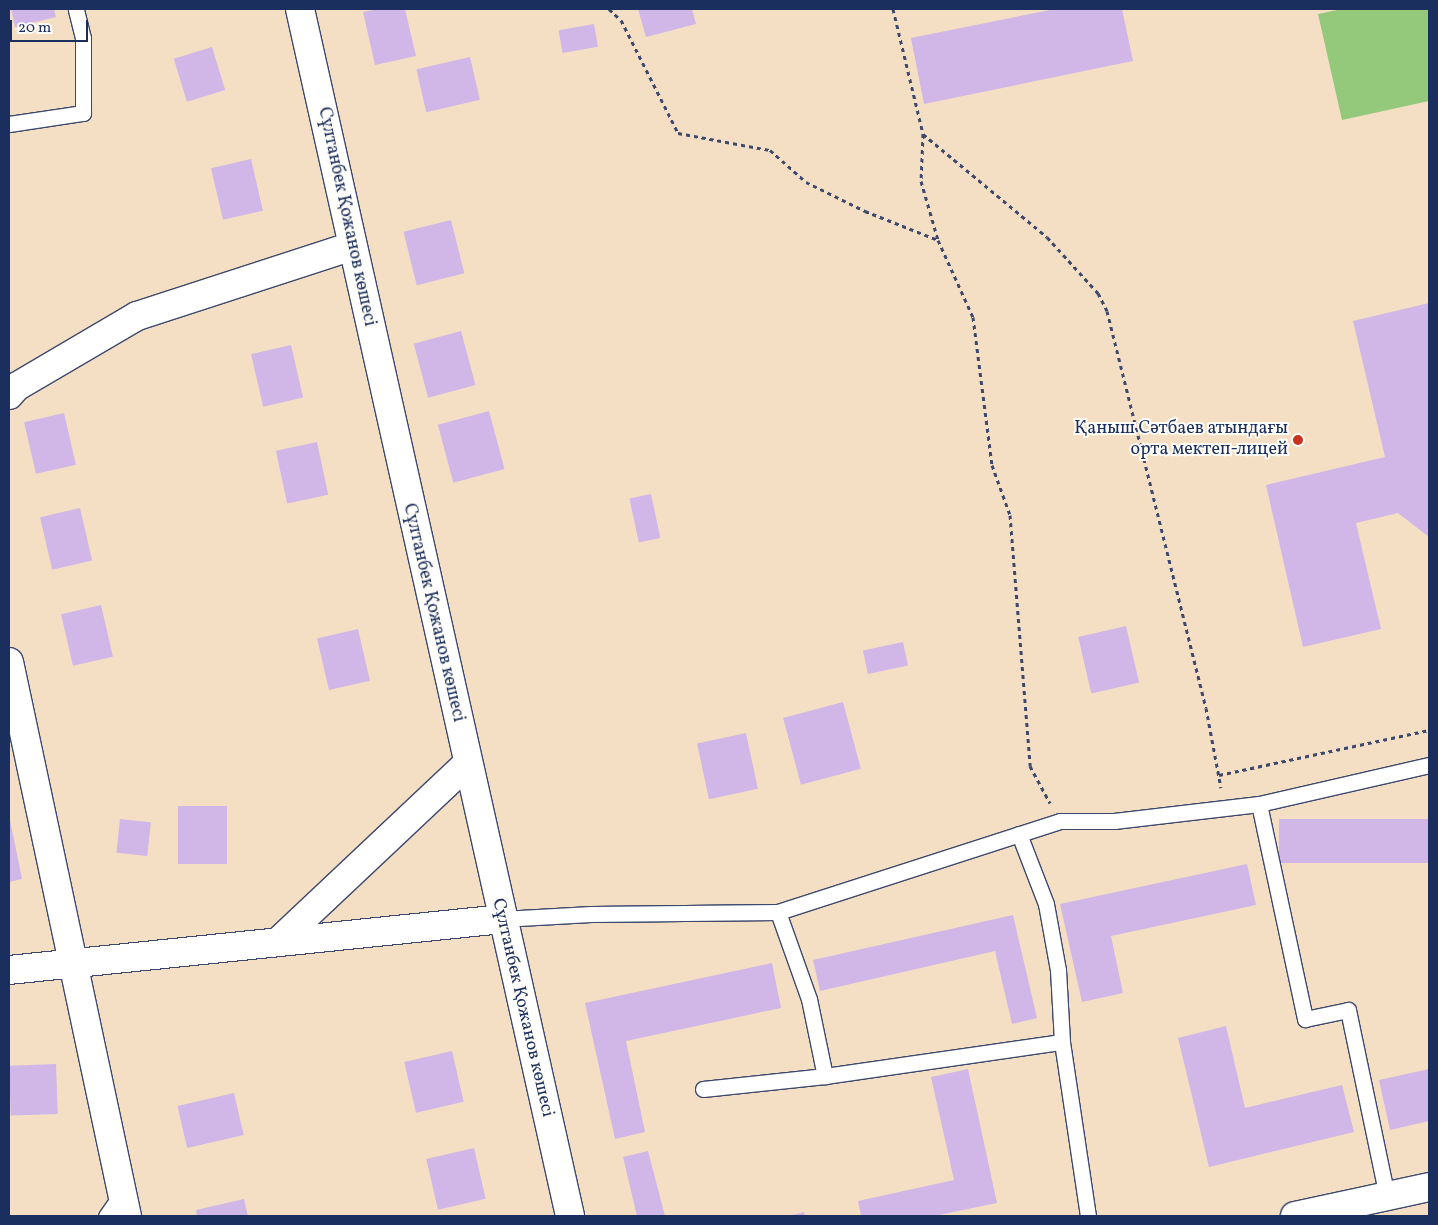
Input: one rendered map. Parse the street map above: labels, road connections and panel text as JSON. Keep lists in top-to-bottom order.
{
  "streets": {
    "street": ["Сұлтанбек Қожанов көшесі"]
  },
  "places": ["Қаныш Сәтбаев атындағы орта мектеп-лицей"],
  "scale_bar": "20 m"
}
